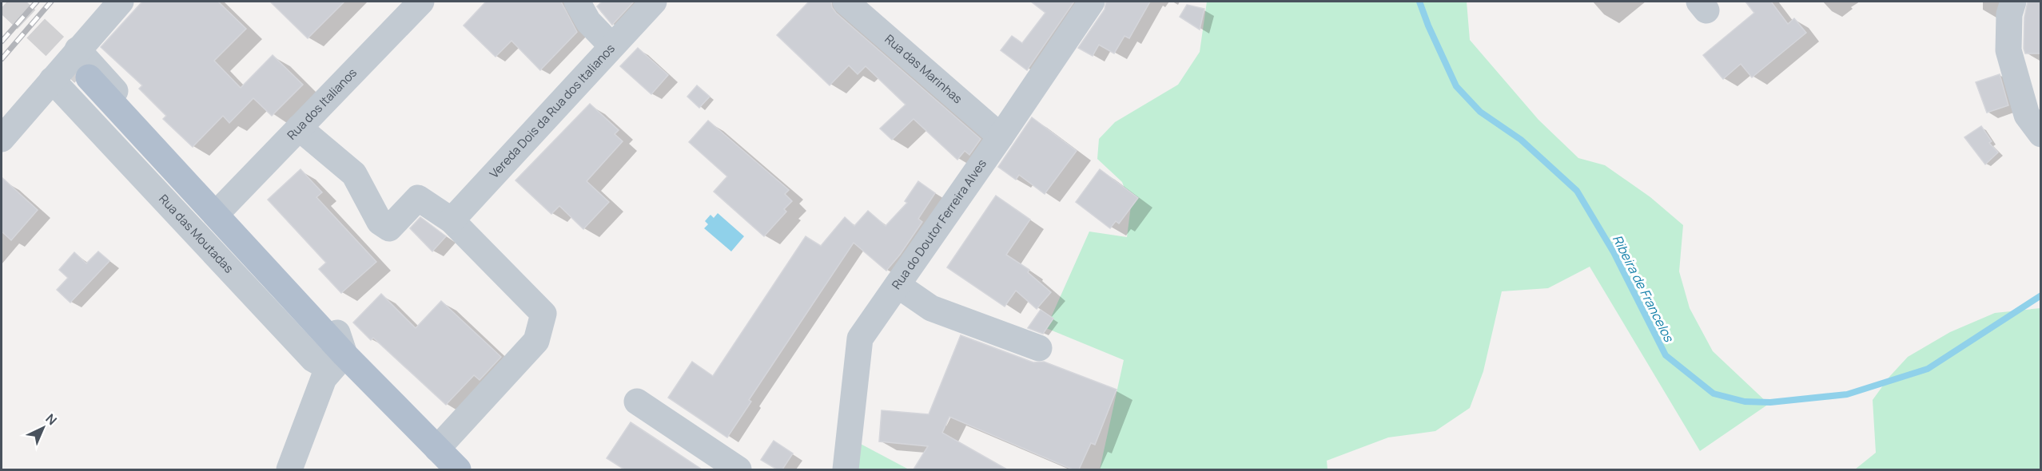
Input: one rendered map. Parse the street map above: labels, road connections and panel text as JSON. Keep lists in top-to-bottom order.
{
  "streets": {
    "main road": ["Rua das Moutadas"],
    "street": [
      "Rua das Marinhas",
      "Rua dos Italianos",
      "Vereda Dois da Rua dos Italianos",
      "Rua do Doutor Ferreira Alves"
    ]
  },
  "crossings": [
    ["Rua das Marinhas", "Rua do Doutor Ferreira Alves"],
    ["Rua dos Italianos", "Rua das Moutadas"]
  ],
  "water": ["Ribeira de Francelos"],
  "north": "top right"
}
